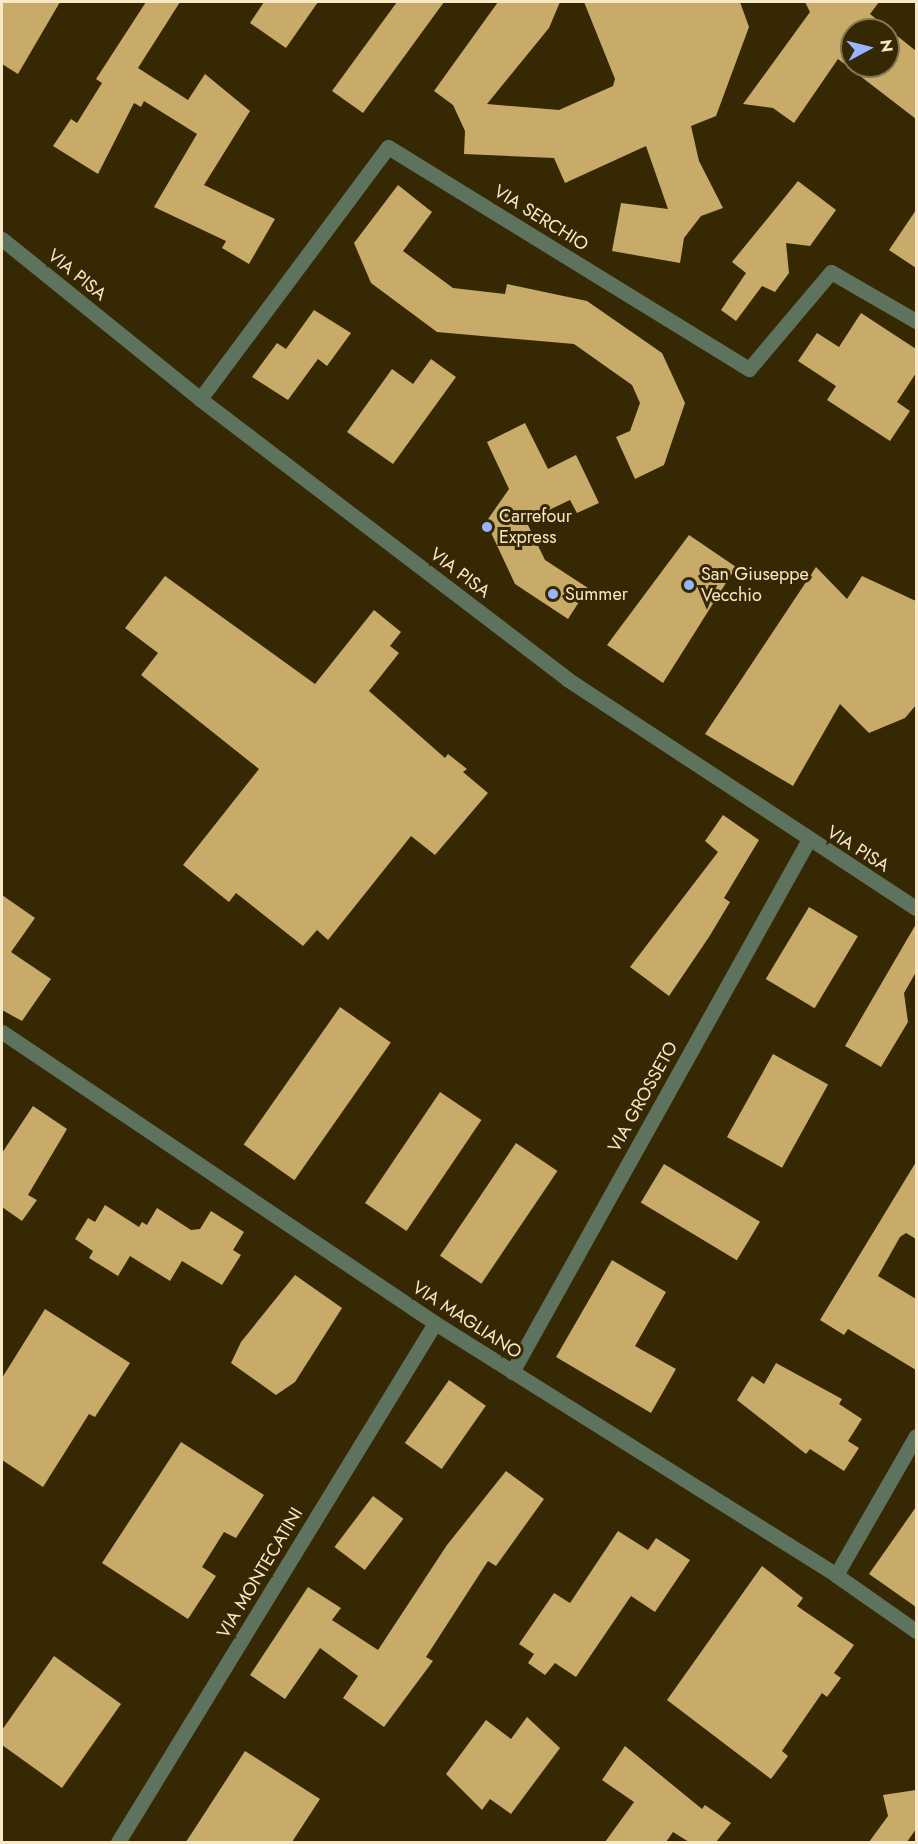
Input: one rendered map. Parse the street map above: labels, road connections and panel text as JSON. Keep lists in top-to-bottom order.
{
  "streets": {
    "street": [
      "VIA SERCHIO",
      "VIA PISA",
      "VIA GROSSETO",
      "VIA MAGLIANO",
      "VIA MONTECATINI"
    ]
  },
  "crossings": [
    ["VIA SERCHIO", "VIA PISA"],
    ["VIA PISA", "VIA GROSSETO"],
    ["VIA GROSSETO", "VIA MAGLIANO"],
    ["VIA MAGLIANO", "VIA MONTECATINI"]
  ],
  "places": ["Carrefour Express", "San Giuseppe Vecchio", "Summer"],
  "north": "right"
}
